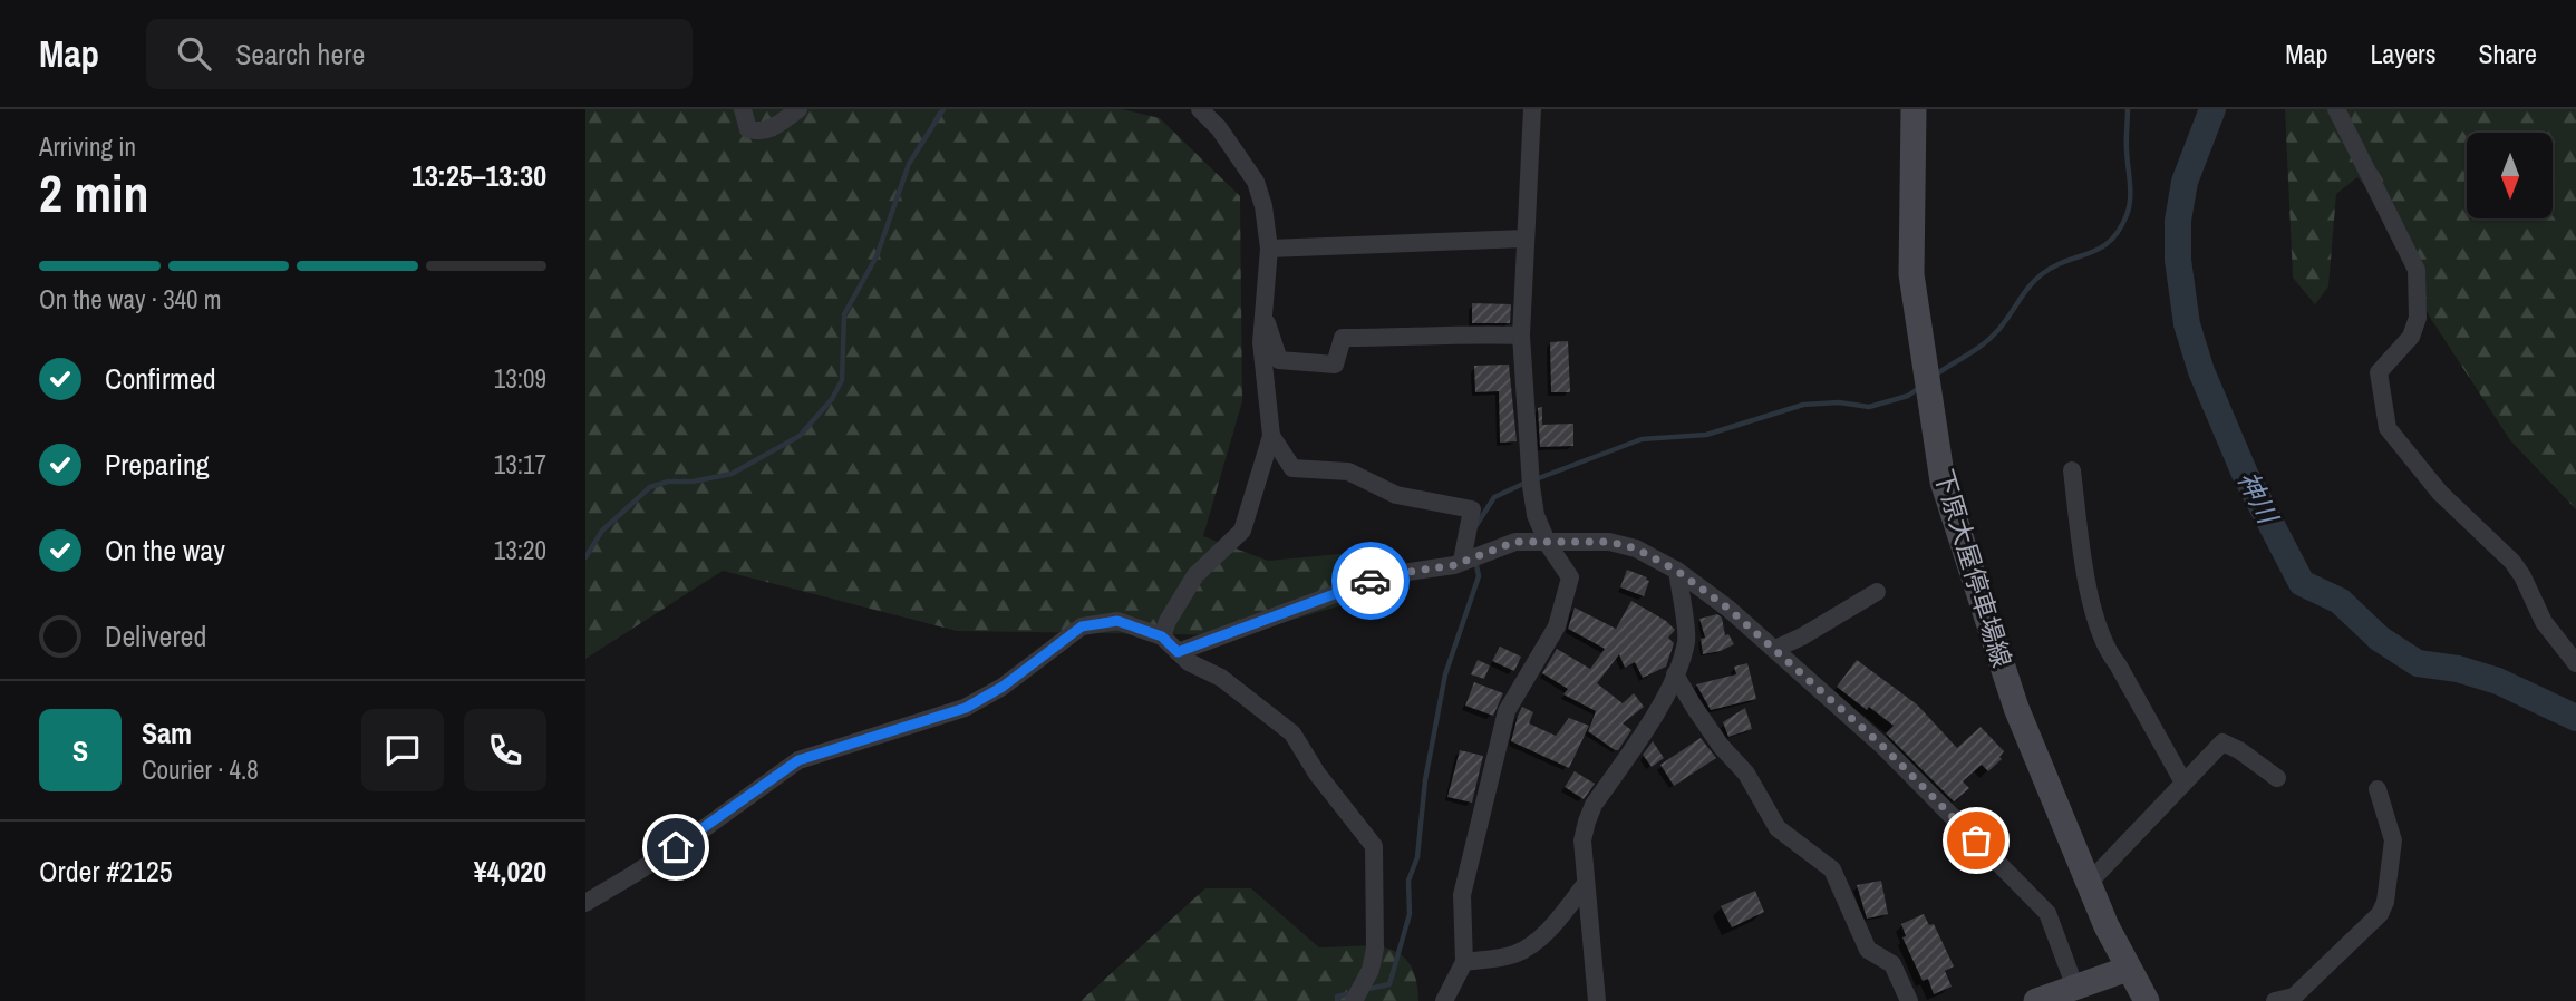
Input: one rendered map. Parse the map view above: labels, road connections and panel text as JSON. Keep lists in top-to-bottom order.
{
  "streets": {
    "main road": ["下原大屋停車場線"]
  },
  "water": ["神川"],
  "north": "bottom",
  "page": {
    "header": "Map",
    "search": "Search here",
    "nav": ["Map", "Layers", "Share"],
    "heading": ["2 min", "Arriving in", "13:25–13:30"],
    "panel": [
      "Sam",
      "Courier · 4.8",
      "Order #2125",
      "¥4,020"
    ],
    "bar": "On the way · 340 m",
    "list": [
      ["Confirmed", "13:09"],
      ["Preparing", "13:17"],
      ["On the way", "13:20"],
      "Delivered"
    ],
    "round": "S"
  }
}
